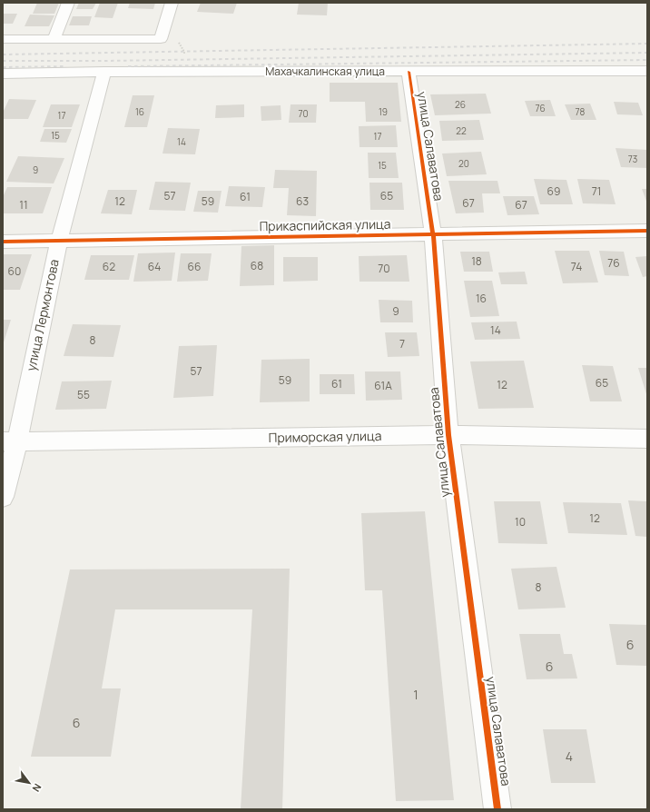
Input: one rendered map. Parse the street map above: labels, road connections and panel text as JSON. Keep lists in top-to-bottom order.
{
  "streets": {
    "street": [
      "Махачкалинская улица",
      "улица Салаватова",
      "Прикаспийская улица",
      "улица Лермонтова",
      "Приморская улица"
    ]
  },
  "crossings": [
    ["Махачкалинская улица", "улица Салаватова"],
    ["Махачкалинская улица", "улица Лермонтова"],
    ["улица Салаватова", "Прикаспийская улица"],
    ["улица Салаватова", "Приморская улица"],
    ["Прикаспийская улица", "улица Лермонтова"],
    ["улица Лермонтова", "Приморская улица"]
  ],
  "house_numbers": [
    "26",
    "76",
    "16",
    "19",
    "78",
    "70",
    "17",
    "22",
    "15",
    "17",
    "14",
    "73",
    "20",
    "15",
    "9",
    "69",
    "71",
    "57",
    "65",
    "61",
    "12",
    "59",
    "63",
    "67",
    "11",
    "67",
    "18",
    "76",
    "68",
    "62",
    "64",
    "66",
    "74",
    "70",
    "60",
    "16",
    "9",
    "14",
    "8",
    "7",
    "57",
    "59",
    "65",
    "61",
    "12",
    "61А",
    "55",
    "12",
    "10",
    "8",
    "6",
    "6",
    "1",
    "6",
    "4"
  ],
  "north": "bottom right"
}
